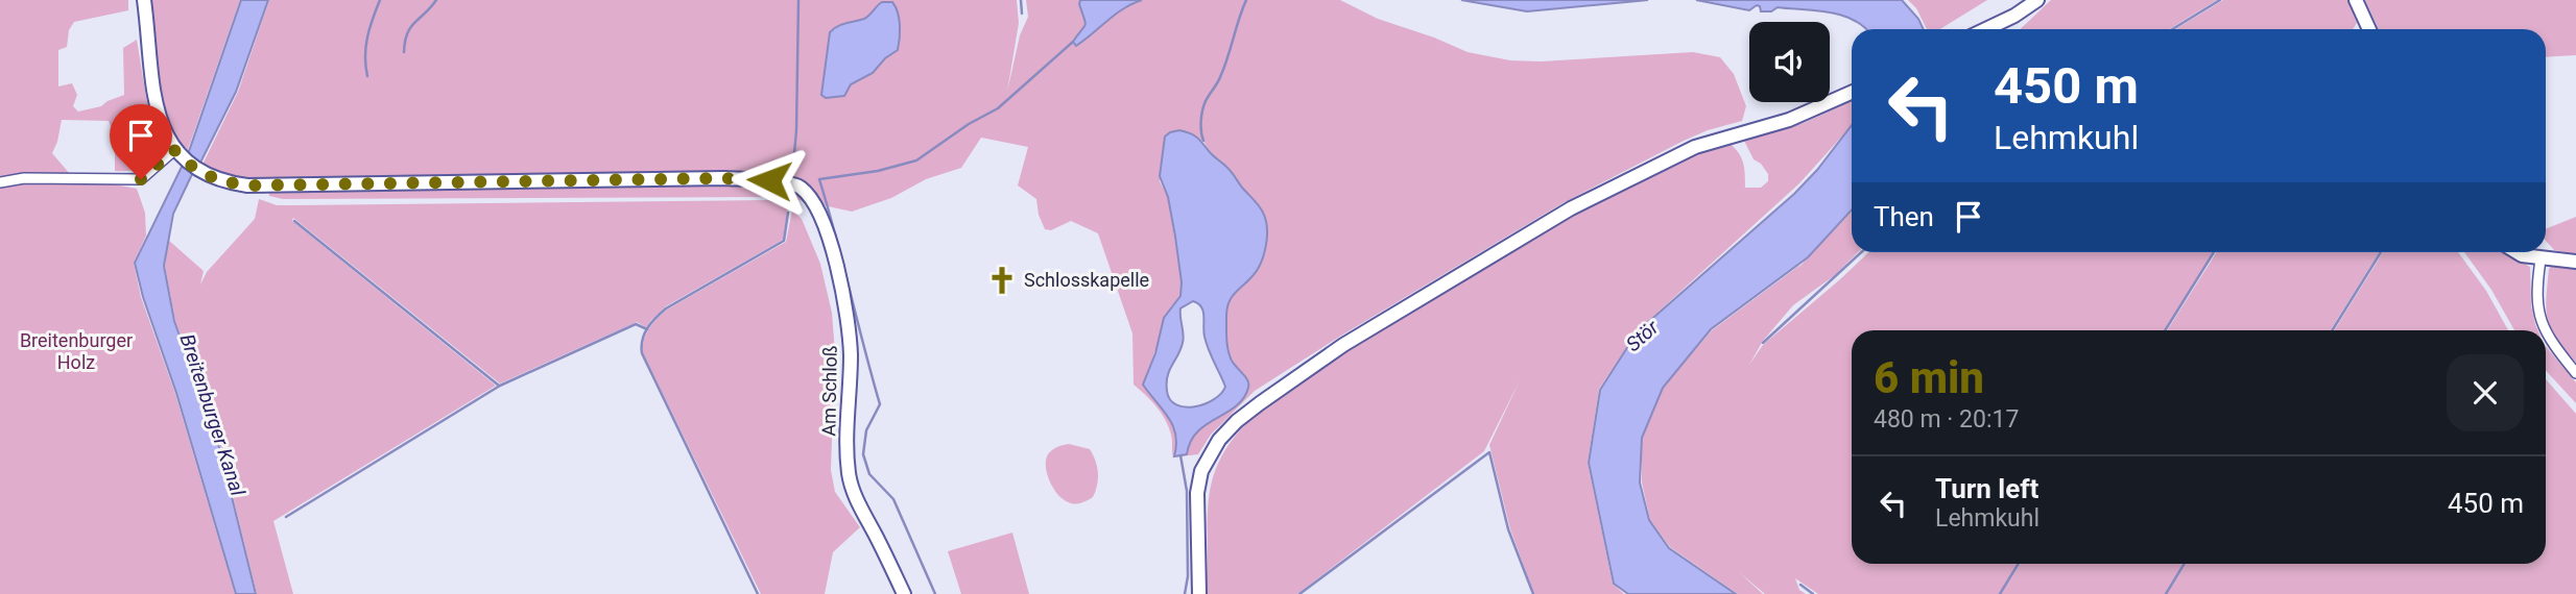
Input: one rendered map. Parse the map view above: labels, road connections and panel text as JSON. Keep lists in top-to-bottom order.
{
  "streets": {
    "street": ["Am Schloß"]
  },
  "water": ["Stör", "Breitenburger Kanal"],
  "parks": ["Breitenburger Holz"],
  "places": {
    "church": ["Schlosskapelle"]
  },
  "page": {
    "turn": ["450 m", "Lehmkuhl"],
    "then": "Then",
    "heading": ["6 min", "480 m · 20:17"],
    "list": [
      {
        "name": "Turn left",
        "note": "Lehmkuhl",
        "value": "450 m"
      }
    ]
  }
}
